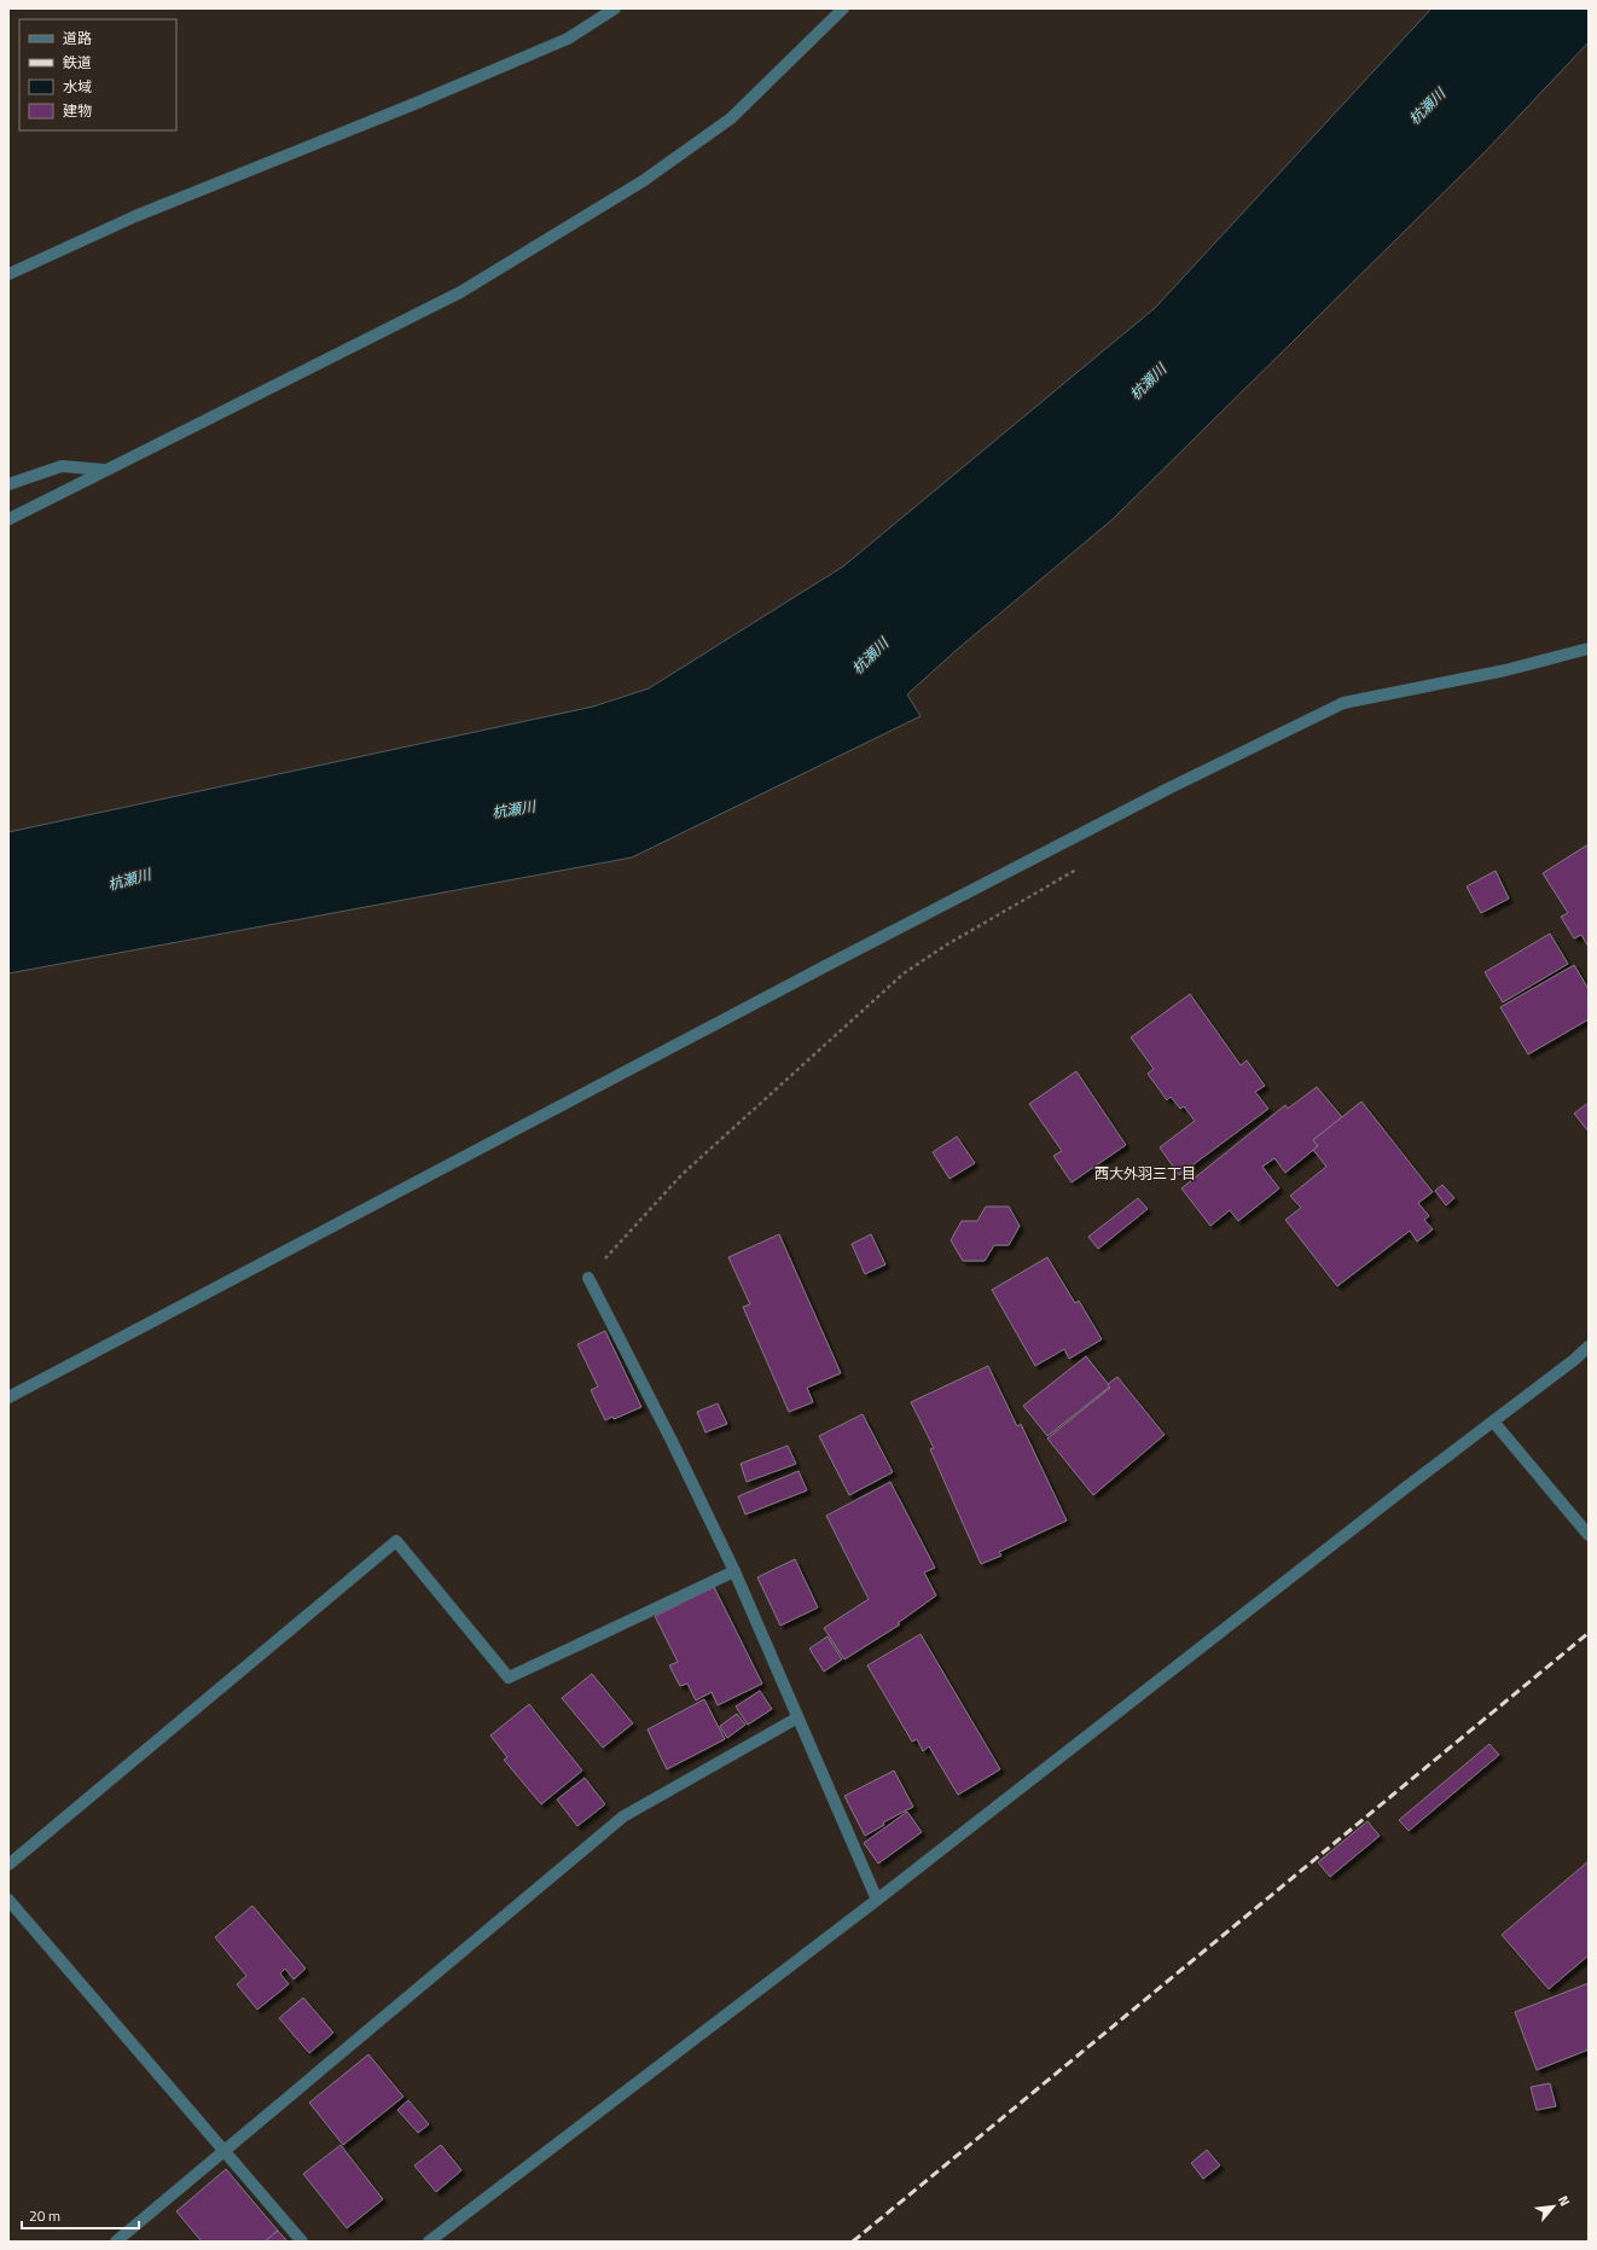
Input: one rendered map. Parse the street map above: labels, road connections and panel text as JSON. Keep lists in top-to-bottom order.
{
  "districts": ["西大外羽三丁目"],
  "water": ["杭瀬川"],
  "legend": [
    "道路",
    "鉄道",
    "水域",
    "建物"
  ],
  "scale_bar": "20 m",
  "north": "top right"
}
